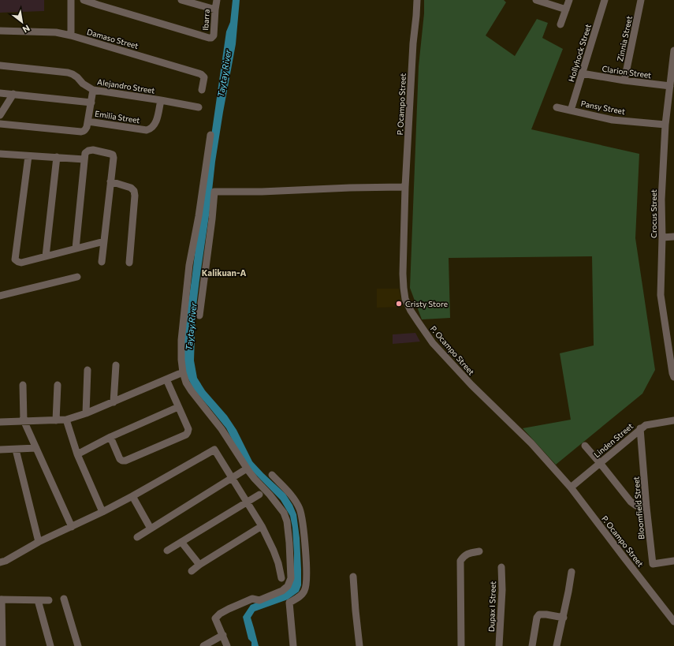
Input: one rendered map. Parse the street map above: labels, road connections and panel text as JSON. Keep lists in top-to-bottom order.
{
  "streets": {
    "street": [
      "Ibarra",
      "Damaso Street",
      "Zinnia Street",
      "Hollyhock Street",
      "Clarion Street",
      "Alejandro Street",
      "P. Ocampo Street",
      "Pansy Street",
      "Emilia Street",
      "Crocus Street",
      "Linden Street",
      "Bloomfield Street",
      "Dupax I Street"
    ]
  },
  "crossings": [
    ["Zinnia Street", "Clarion Street"],
    ["Hollyhock Street", "Clarion Street"],
    ["Hollyhock Street", "Pansy Street"],
    ["Clarion Street", "Crocus Street"],
    ["Alejandro Street", "Emilia Street"],
    ["P. Ocampo Street", "Linden Street"],
    ["Pansy Street", "Crocus Street"],
    ["Linden Street", "Bloomfield Street"]
  ],
  "districts": ["Kalikuan-A"],
  "water": ["Taytay River"],
  "places": ["Cristy Store"],
  "north": "bottom right"
}
